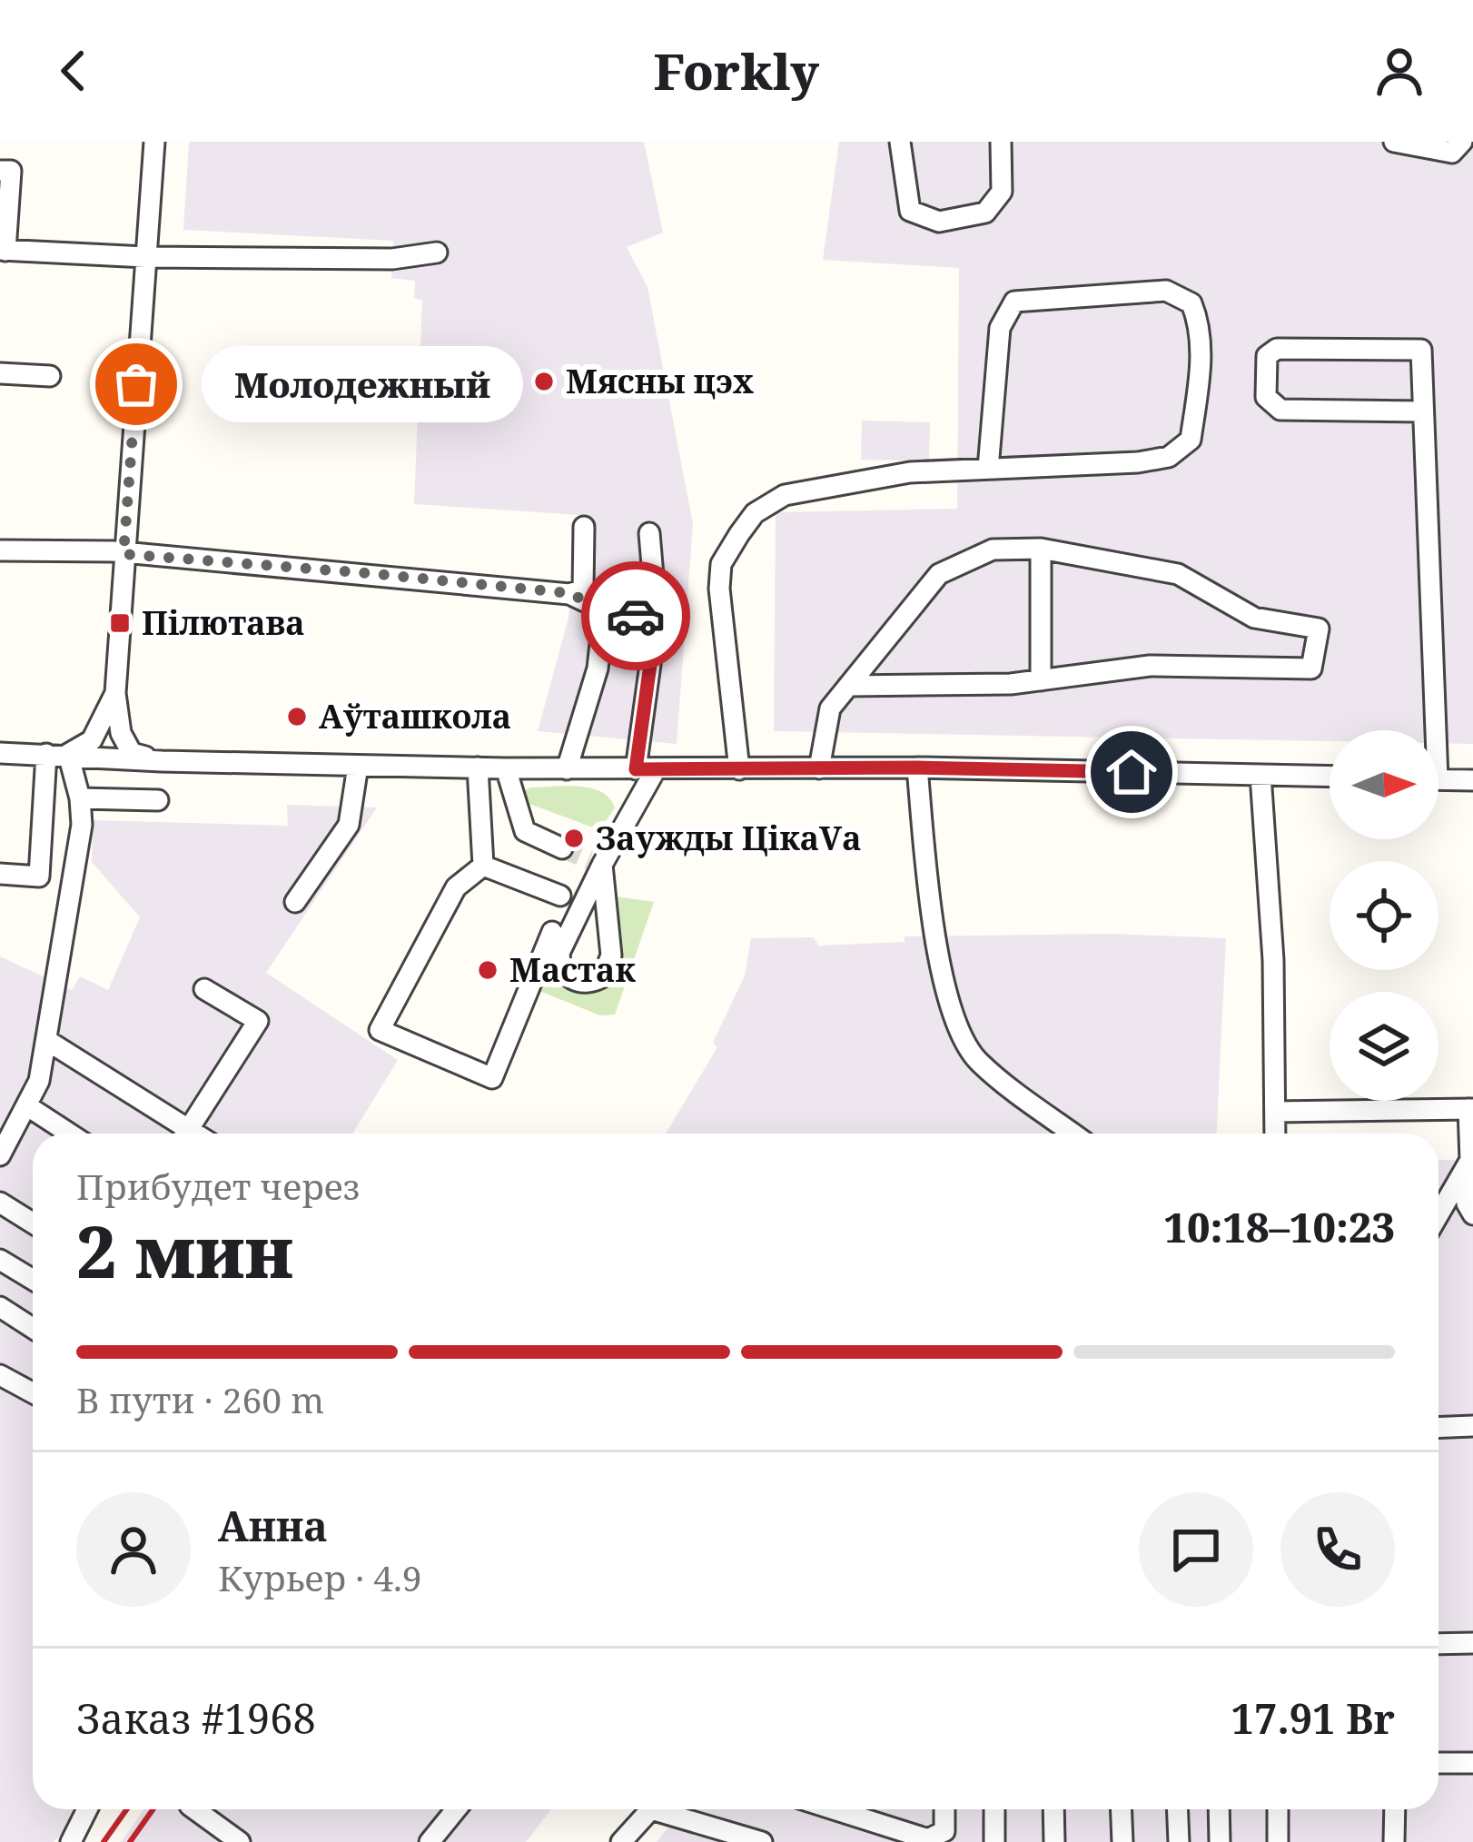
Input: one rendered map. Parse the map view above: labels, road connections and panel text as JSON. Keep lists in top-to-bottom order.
{
  "places": {
    "other": [
      "Мясны цэх",
      "Молодежный",
      "Аўташкола",
      "Заужды ЦікаVа",
      "Мастак"
    ],
    "transit": ["Пілютава"]
  },
  "north": "right",
  "page": {
    "header": "Forkly",
    "bubble": "Молодежный",
    "heading": ["2 мин", "Прибудет через", "10:18–10:23"],
    "panel": [
      "Анна",
      "Курьер · 4.9",
      "Заказ #1968",
      "17.91 Br"
    ],
    "bar": "В пути · 260 m"
  }
}
